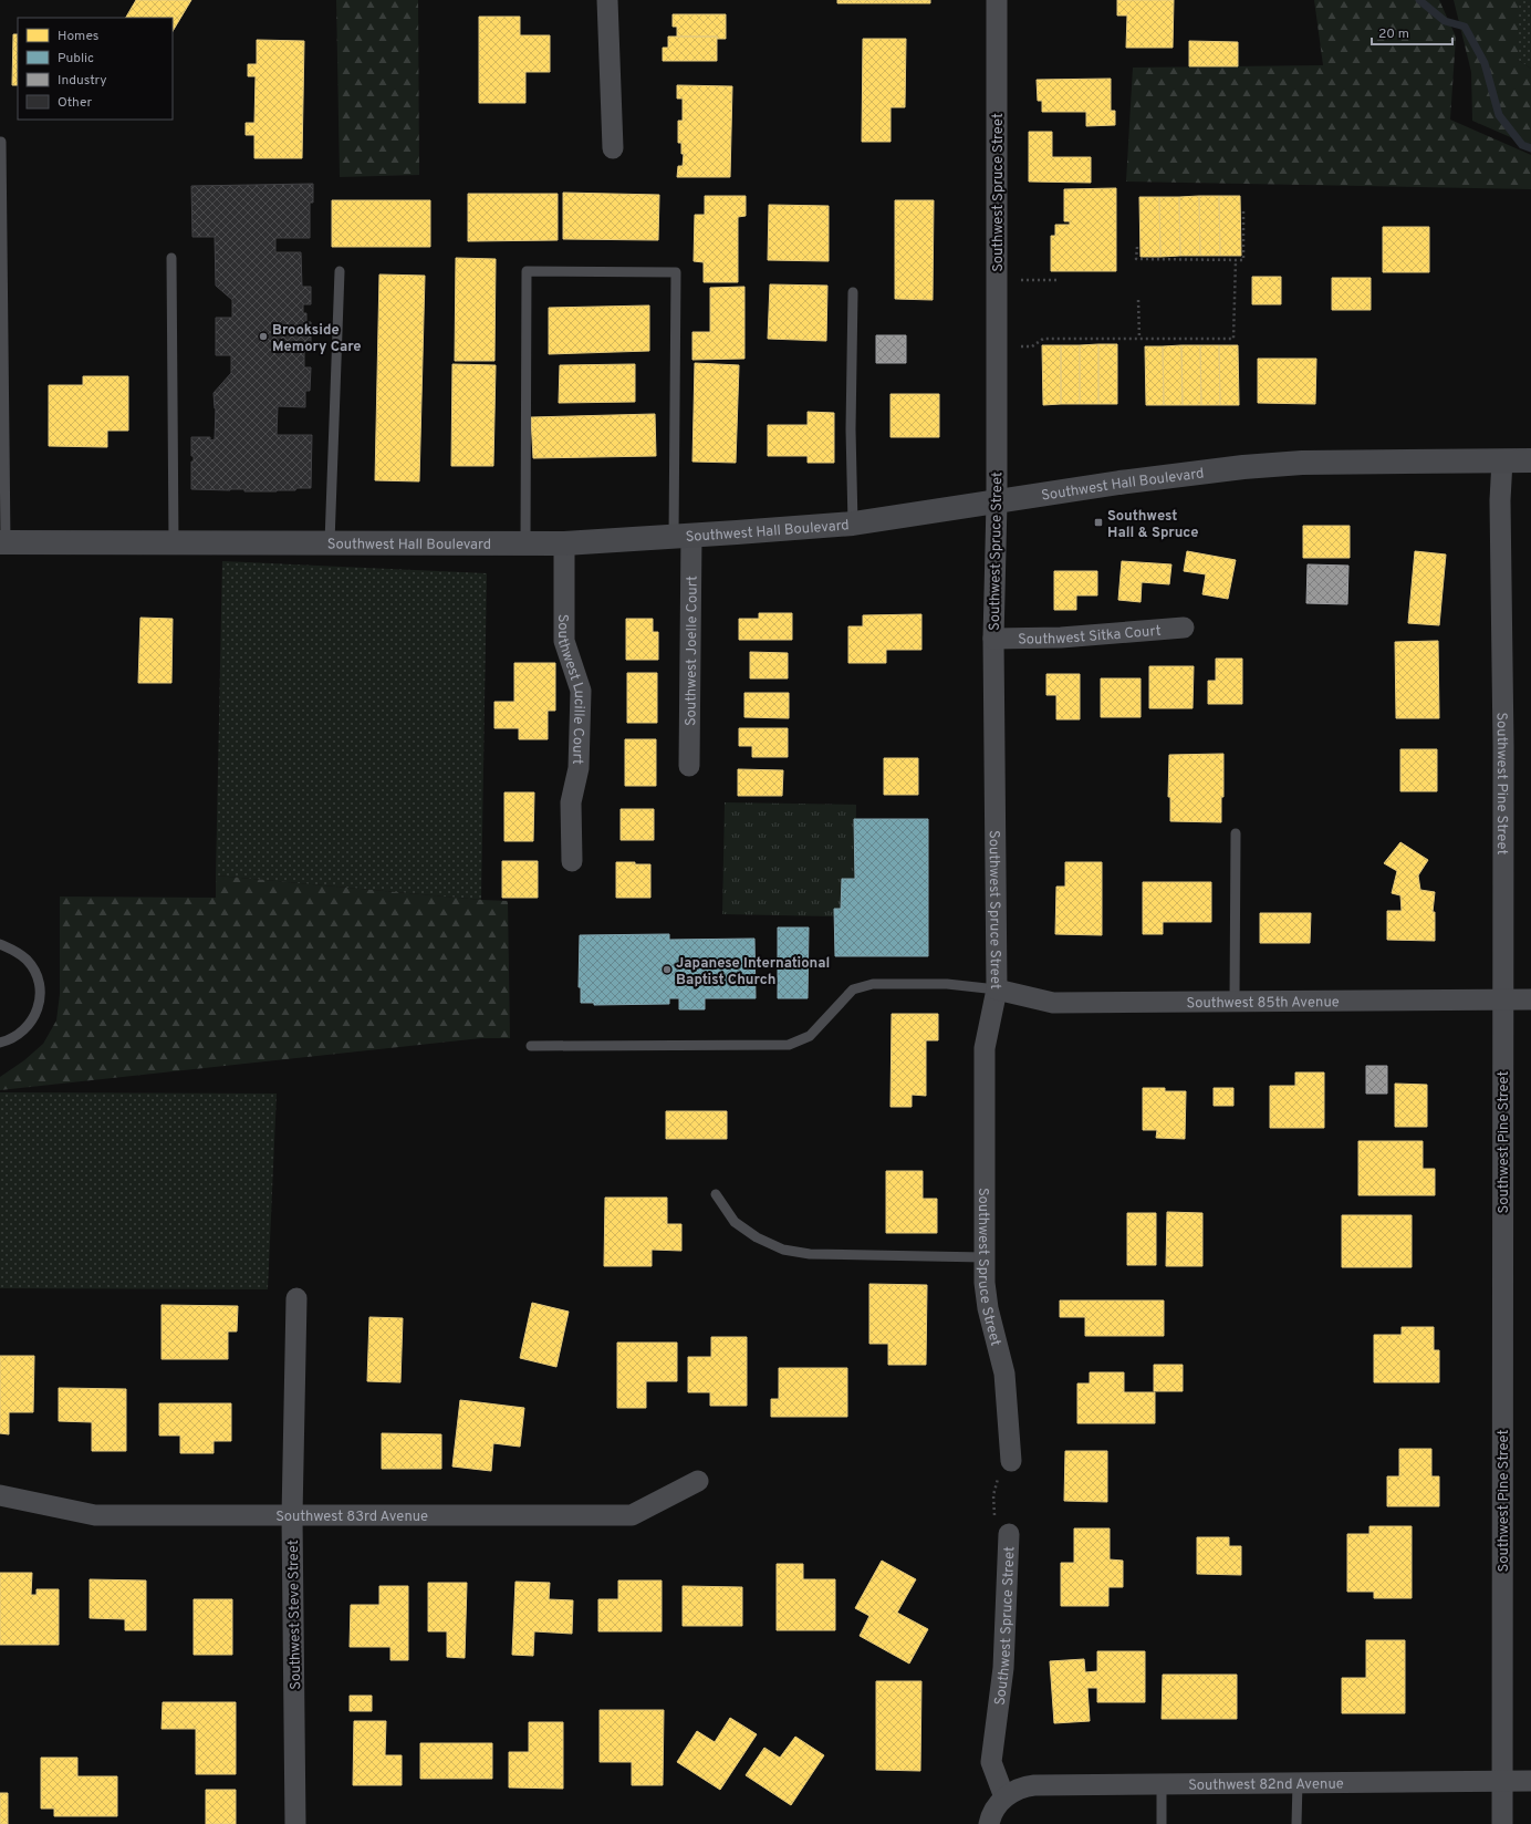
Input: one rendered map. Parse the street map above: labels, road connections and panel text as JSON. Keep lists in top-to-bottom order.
{
  "streets": {
    "main road": ["Southwest Hall Boulevard"],
    "street": [
      "Southwest Spruce Street",
      "Southwest Sitka Court",
      "Southwest Joelle Court",
      "Southwest Lucille Court",
      "Southwest Pine Street",
      "Southwest 85th Avenue",
      "Southwest 83rd Avenue",
      "Southwest Steve Street",
      "Southwest 82nd Avenue"
    ]
  },
  "crossings": [
    ["Southwest Spruce Street", "Southwest Hall Boulevard"],
    ["Southwest Spruce Street", "Southwest Sitka Court"],
    ["Southwest Spruce Street", "Southwest 85th Avenue"],
    ["Southwest Spruce Street", "Southwest 82nd Avenue"],
    ["Southwest Hall Boulevard", "Southwest Joelle Court"],
    ["Southwest Hall Boulevard", "Southwest Lucille Court"],
    ["Southwest Hall Boulevard", "Southwest Pine Street"],
    ["Southwest Pine Street", "Southwest 85th Avenue"],
    ["Southwest Pine Street", "Southwest 82nd Avenue"],
    ["Southwest 83rd Avenue", "Southwest Steve Street"]
  ],
  "places": {
    "other": ["Brookside Memory Care", "Japanese International Baptist Church"],
    "transit": ["Southwest Hall & Spruce"]
  },
  "legend": [
    "Homes",
    "Public",
    "Industry",
    "Other"
  ],
  "scale_bar": "20 m"
}
